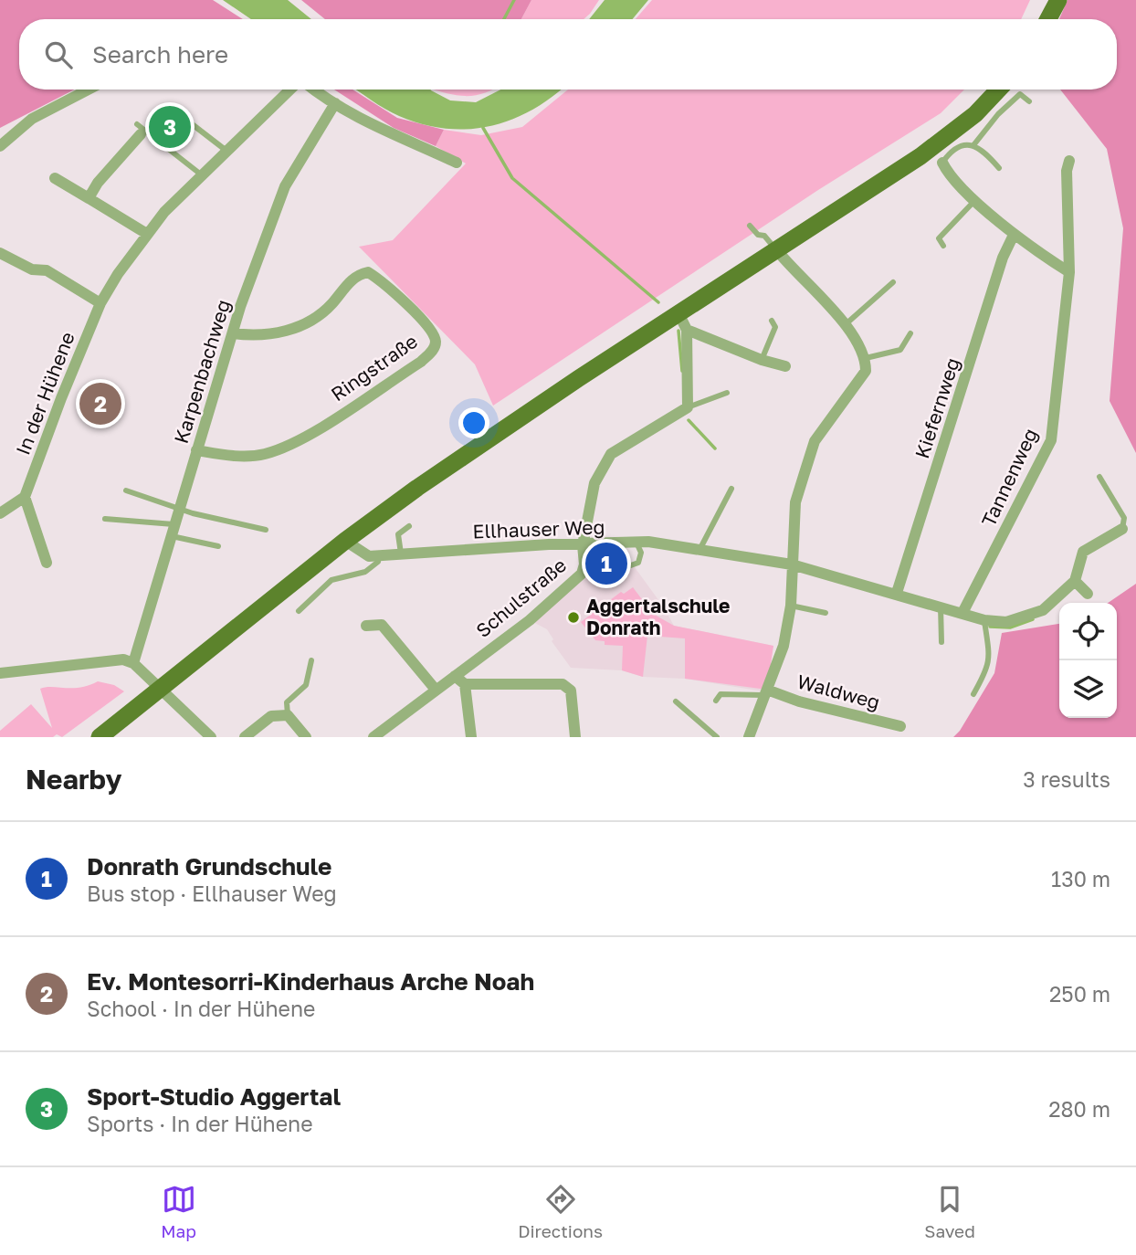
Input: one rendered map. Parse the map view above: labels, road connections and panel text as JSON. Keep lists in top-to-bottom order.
{
  "streets": {
    "street": [
      "Ringstraße",
      "Karpenbachweg",
      "In der Hühene",
      "Kiefernweg",
      "Tannenweg",
      "Ellhauser Weg",
      "Schulstraße",
      "Waldweg"
    ]
  },
  "crossings": [
    ["Ringstraße", "Karpenbachweg"],
    ["Kiefernweg", "Ellhauser Weg"],
    ["Tannenweg", "Ellhauser Weg"],
    ["Ellhauser Weg", "Schulstraße"],
    ["Ellhauser Weg", "Waldweg"]
  ],
  "places": ["Aggertalschule Donrath"],
  "page": {
    "search": "Search here",
    "pins": ["3", "2", "1"],
    "heading": ["Nearby", "3 results"],
    "list": [
      {
        "mark": "1",
        "name": "Donrath Grundschule",
        "note": "Bus stop · Ellhauser Weg",
        "value": "130 m"
      },
      {
        "mark": "2",
        "name": "Ev. Montesorri-Kinderhaus Arche Noah",
        "note": "School · In der Hühene",
        "value": "250 m"
      },
      {
        "mark": "3",
        "name": "Sport-Studio Aggertal",
        "note": "Sports · In der Hühene",
        "value": "280 m"
      }
    ],
    "nav": ["Map", "Directions", "Saved"]
  }
}
